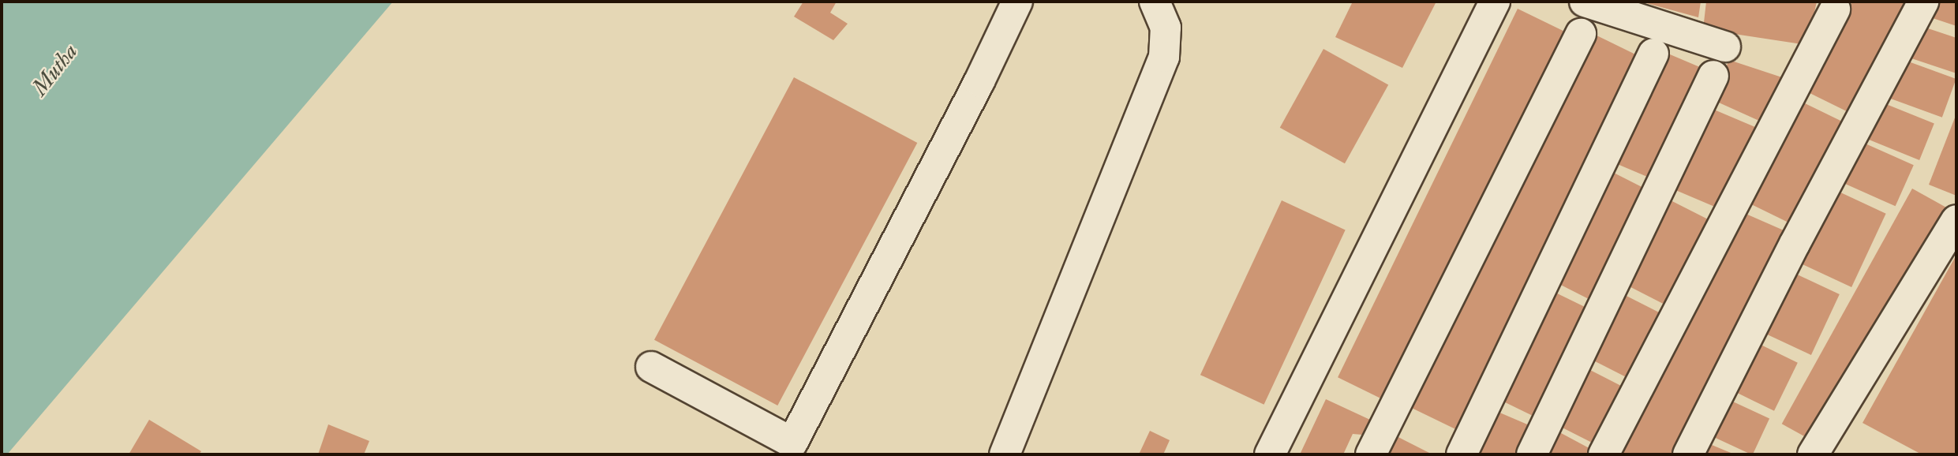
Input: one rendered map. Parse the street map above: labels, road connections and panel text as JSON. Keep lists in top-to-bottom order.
{
  "water": ["Mutha"]
}
